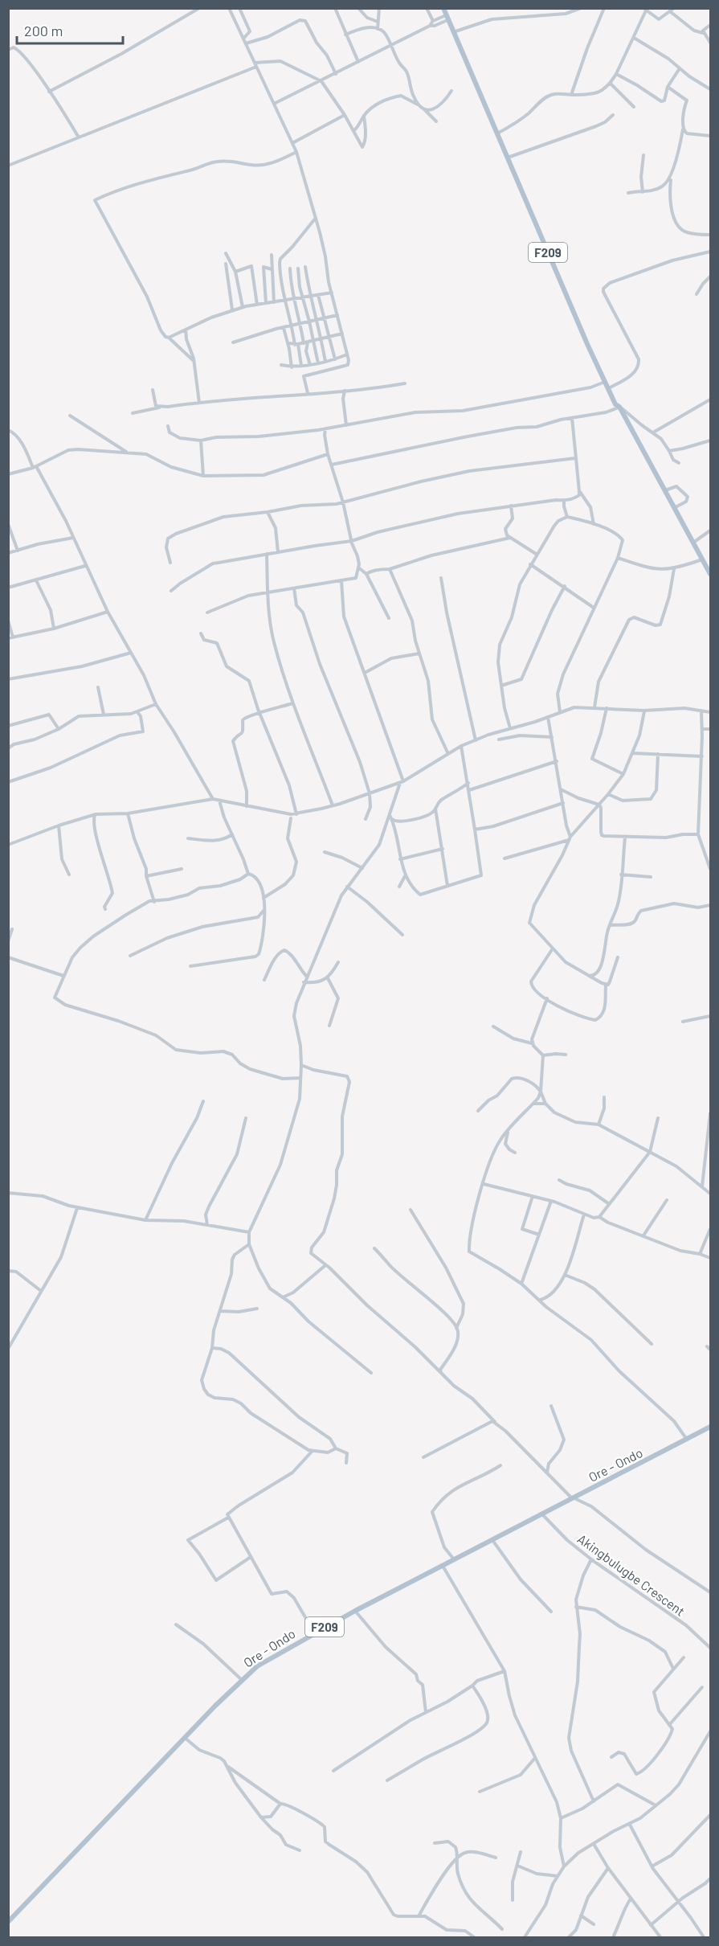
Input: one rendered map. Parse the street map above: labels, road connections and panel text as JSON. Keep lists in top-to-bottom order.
{
  "streets": {
    "main road": ["F209", "Ore - Ondo"],
    "street": ["Akingbulugbe Crescent"]
  },
  "crossings": [
    ["Ore - Ondo", "Akingbulugbe Crescent"]
  ],
  "scale_bar": "200 m"
}
